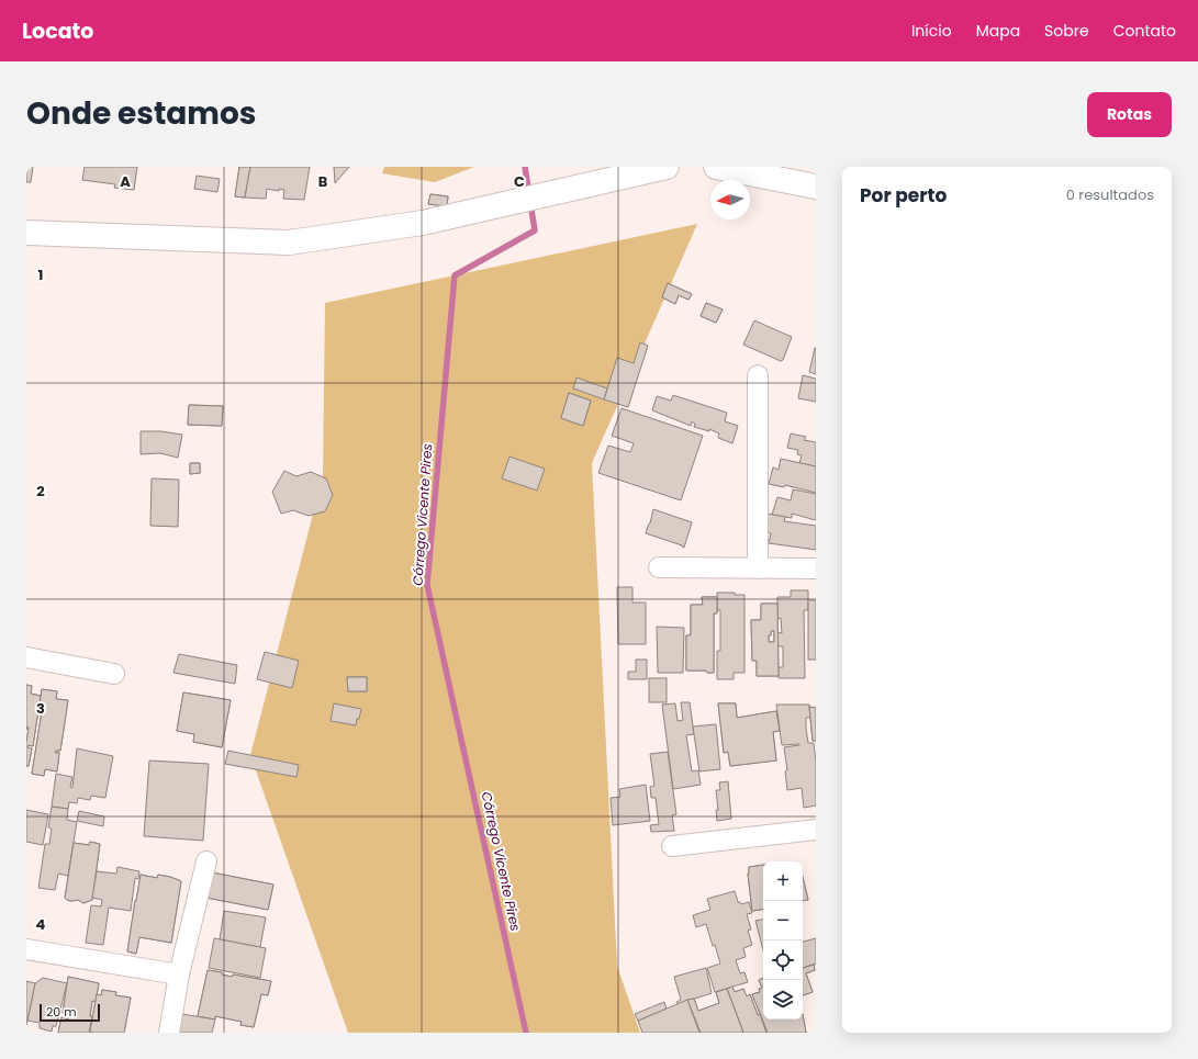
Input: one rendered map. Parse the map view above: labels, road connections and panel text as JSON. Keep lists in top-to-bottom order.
{
  "water": ["Córrego Vicente Pires"],
  "scale_bar": "20 m",
  "north": "left",
  "page": {
    "header": "Locato",
    "nav": [
      "Início",
      "Mapa",
      "Sobre",
      "Contato"
    ],
    "title": "Onde estamos",
    "buttons": "Rotas",
    "heading": ["Por perto", "0 resultados"],
    "map_buttons": ["+", "−"],
    "scale": "20 m"
  },
  "grid": {
    "columns": ["A", "B", "C"],
    "rows": [
      "1",
      "2",
      "3",
      "4"
    ]
  }
}
